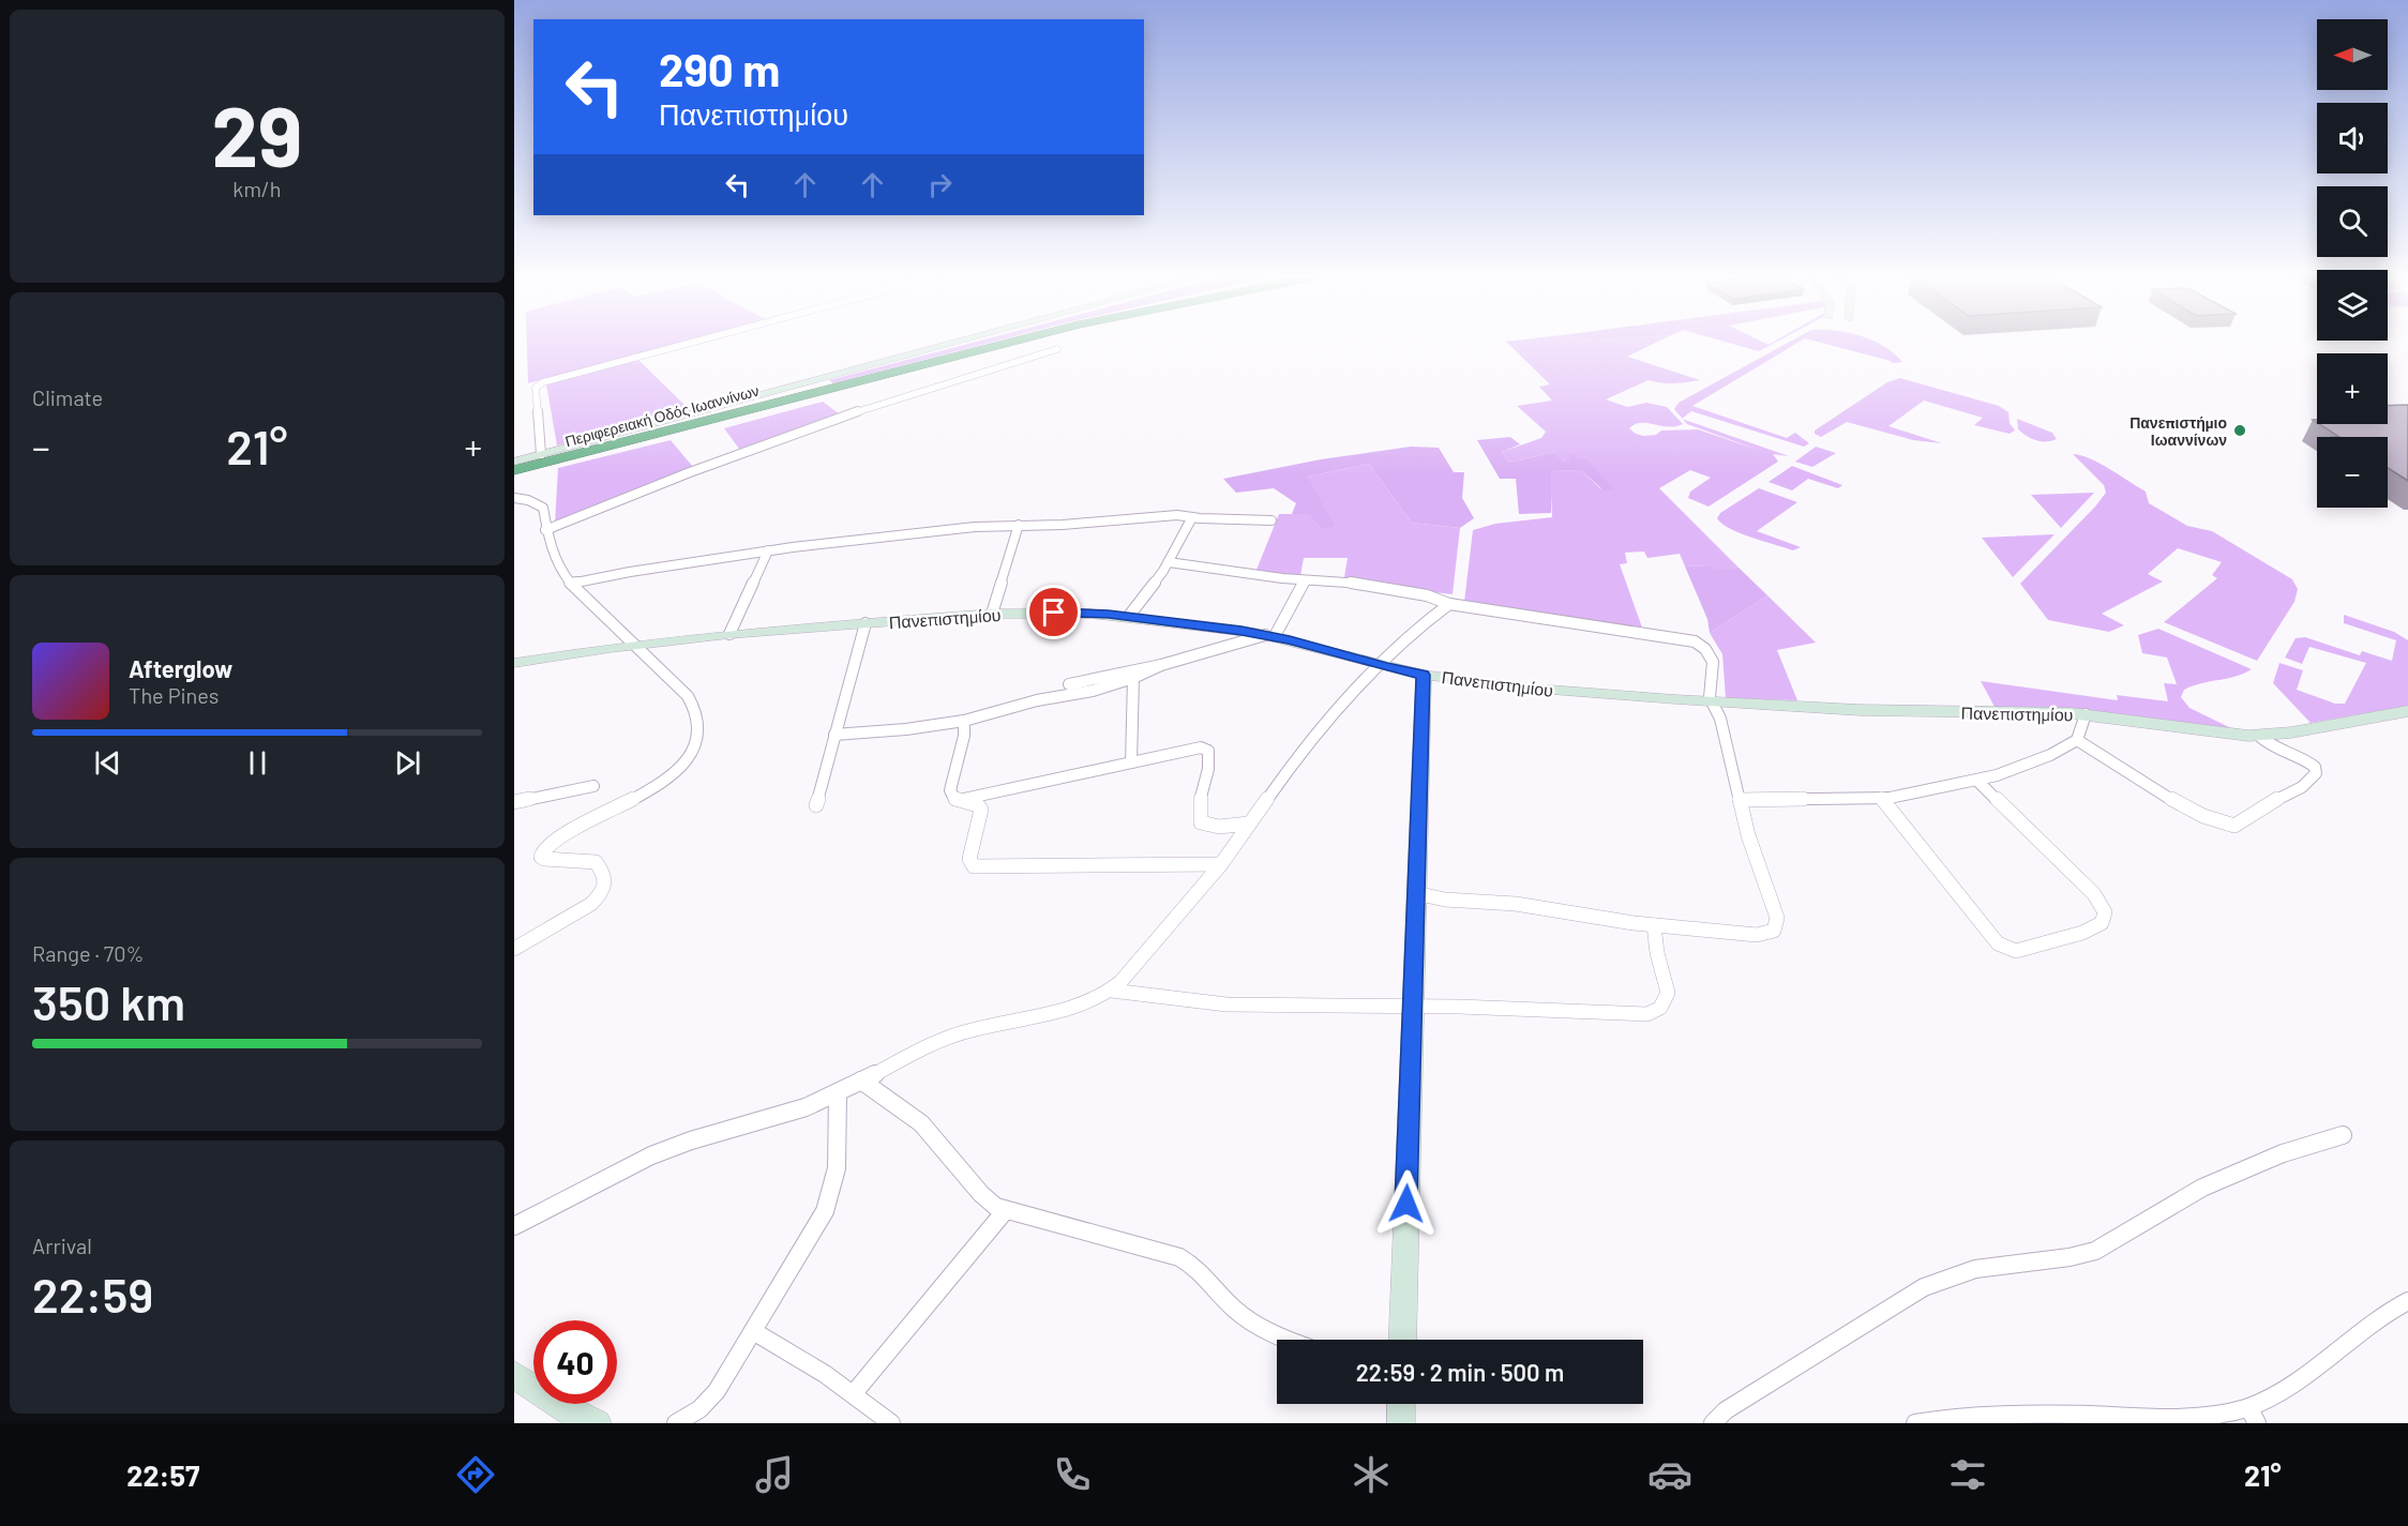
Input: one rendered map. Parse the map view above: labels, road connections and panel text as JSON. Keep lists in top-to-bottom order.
{
  "streets": {
    "highway": ["Περιφερειακή Οδός Ιωαννίνων"],
    "street": ["Πανεπιστημίου"]
  },
  "places": ["Πανεπιστήμιο Ιωαννίνων"],
  "north": "left",
  "page": {
    "tile": [
      ["29", "km/h"],
      "Climate",
      ["Range · 70%", "350 km"],
      ["Arrival", "22:59"]
    ],
    "map_buttons": ["+", "−"],
    "turn": ["290 m", "Πανεπιστημίου"],
    "heat": ["−", "21°", "+"],
    "song": ["Afterglow", "The Pines"],
    "limit": "40",
    "trip": "22:59 · 2 min · 500 m",
    "tabs": ["22:57", "21°"]
  }
}
